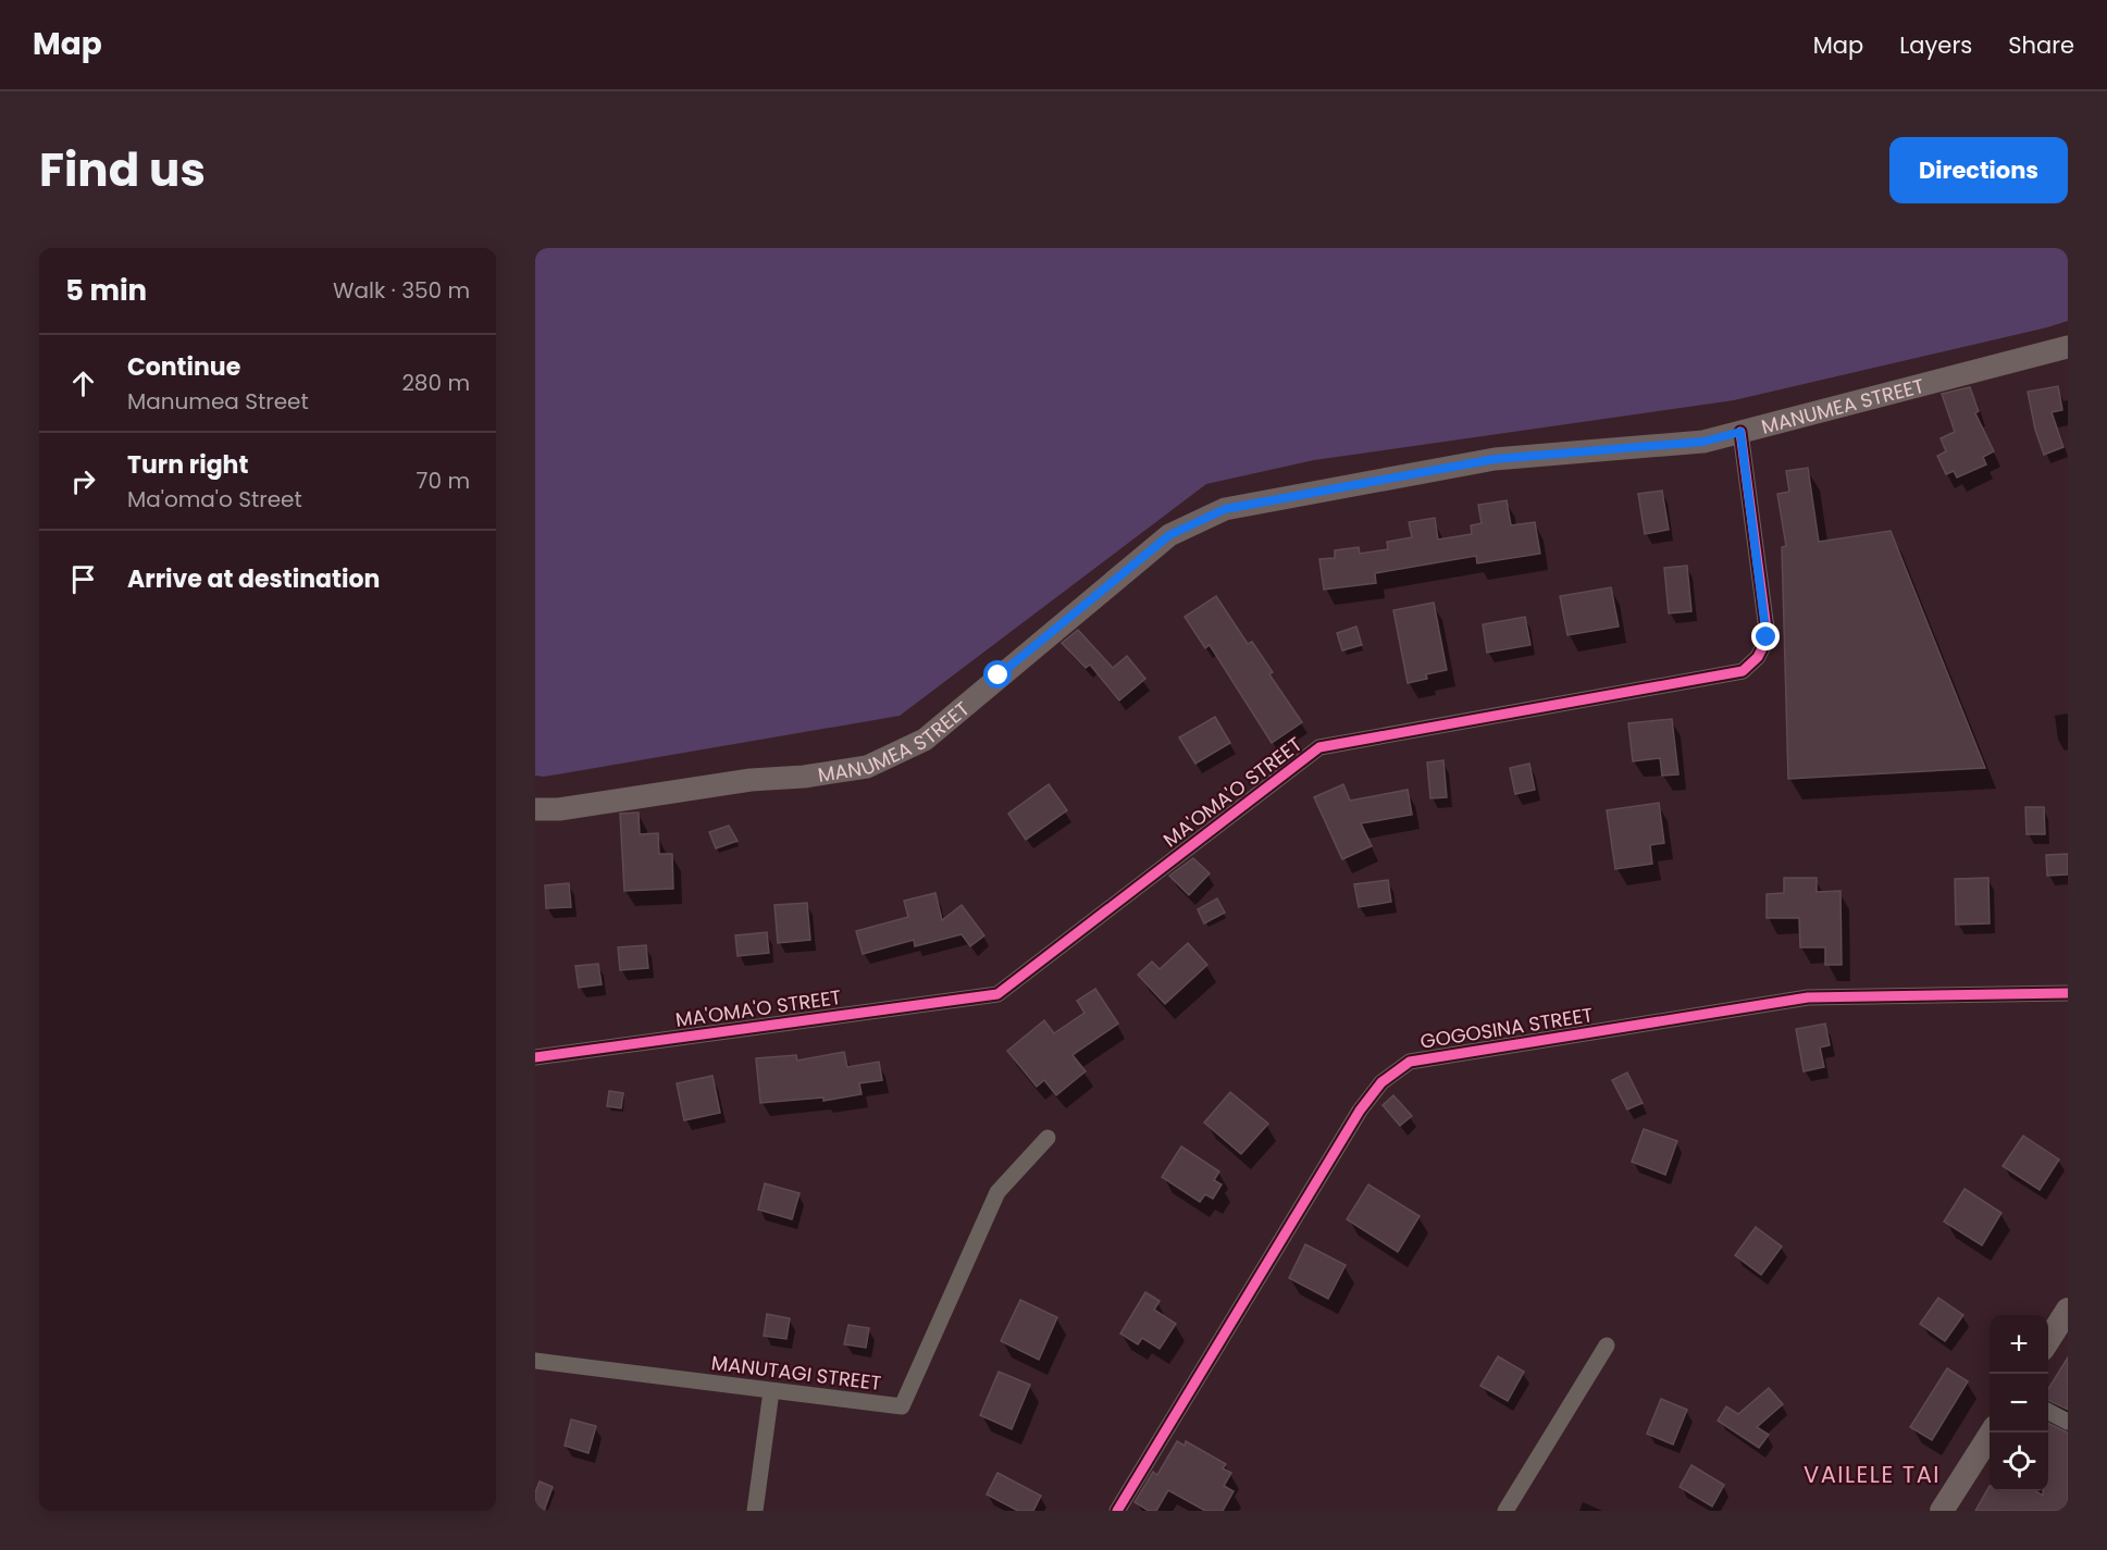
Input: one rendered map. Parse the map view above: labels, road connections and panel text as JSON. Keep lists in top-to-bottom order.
{
  "streets": {
    "main road": ["MANUMEA STREET"],
    "street": ["MA'OMA'O STREET", "GOGOSINA STREET", "MANUTAGI STREET"]
  },
  "crossings": [
    ["MANUMEA STREET", "MA'OMA'O STREET"]
  ],
  "districts": ["VAILELE TAI"],
  "page": {
    "header": "Map",
    "nav": ["Map", "Layers", "Share"],
    "title": "Find us",
    "buttons": "Directions",
    "heading": ["5 min", "Walk · 350 m"],
    "list": [
      ["Continue", "Manumea Street", "280 m"],
      ["Turn right", "Ma'oma'o Street", "70 m"],
      "Arrive at destination"
    ],
    "map_buttons": ["+", "−"]
  }
}
